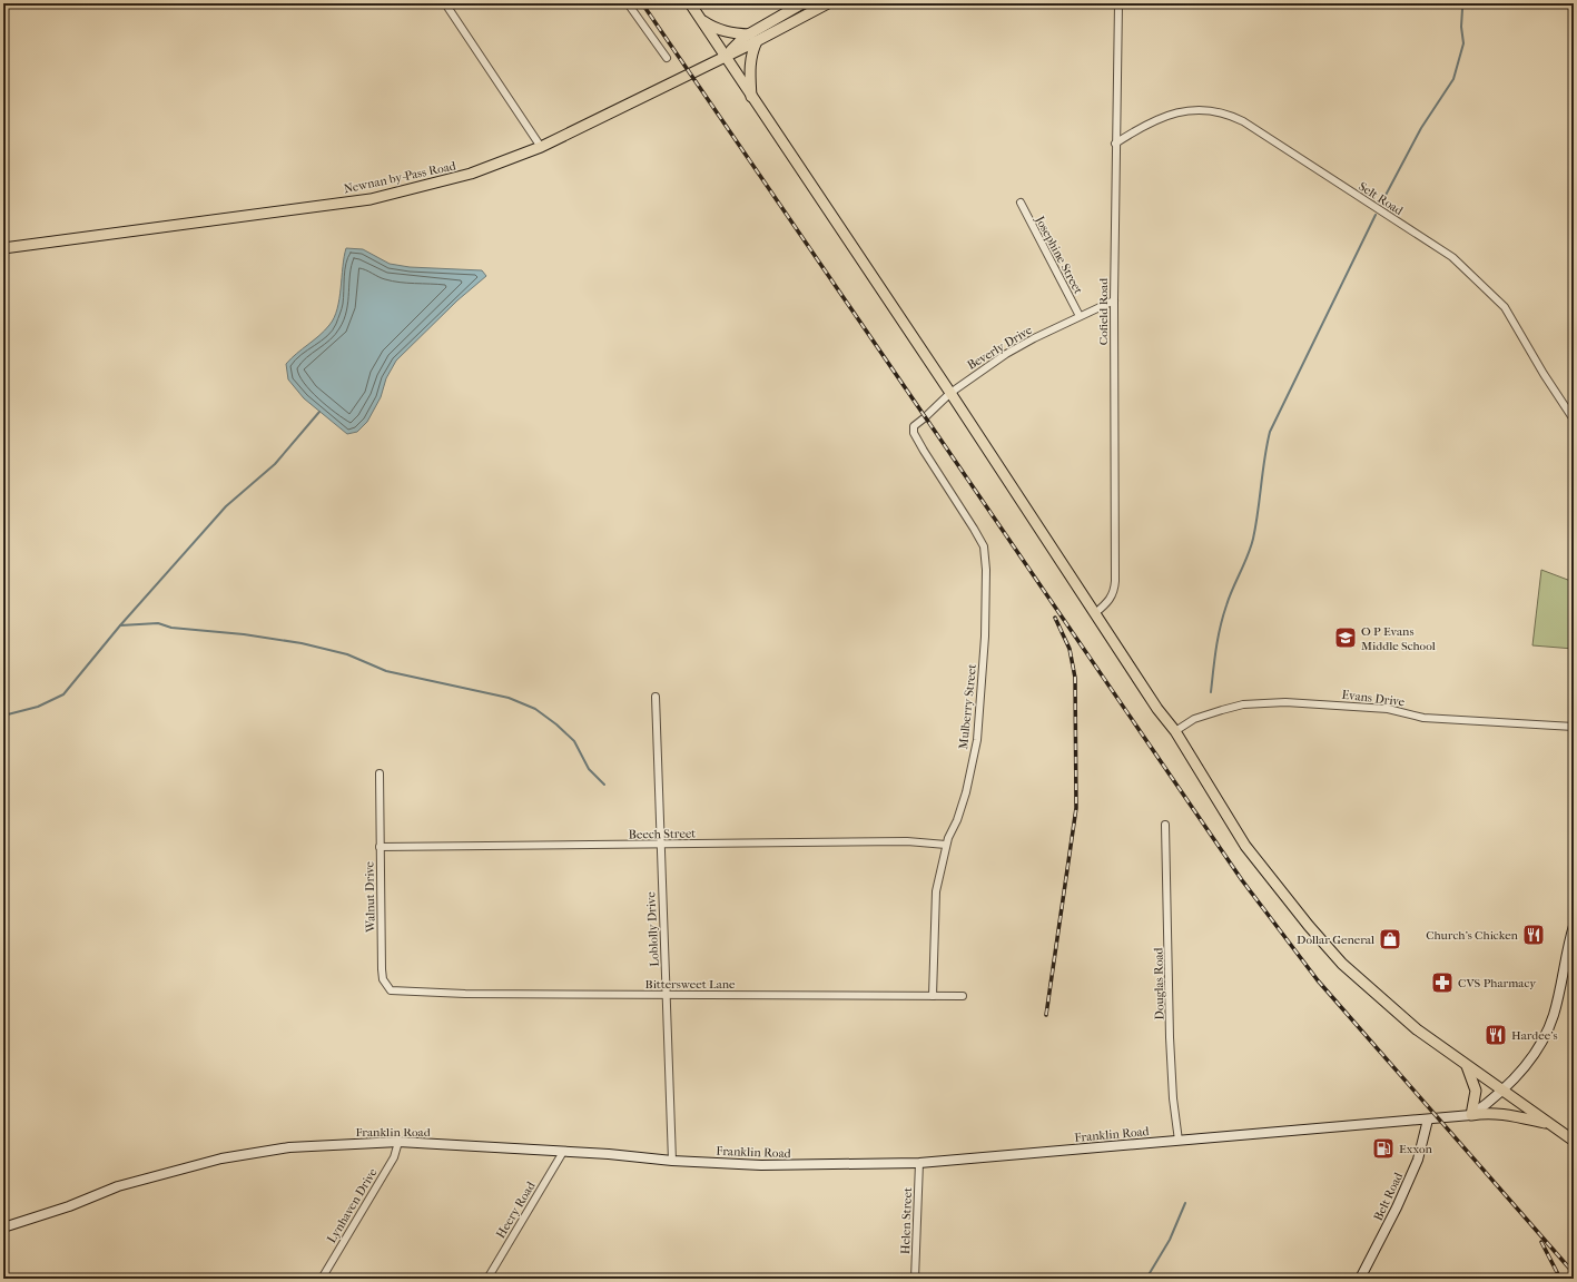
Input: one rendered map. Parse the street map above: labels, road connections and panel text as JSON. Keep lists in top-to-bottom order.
{
  "streets": {
    "main road": ["Newnan by-Pass Road", "Franklin Road", "Belt Road"],
    "street": [
      "Selt Road",
      "Josephine Street",
      "Cofield Road",
      "Beverly Drive",
      "Evans Drive",
      "Mulberry Street",
      "Beech Street",
      "Walnut Drive",
      "Loblolly Drive",
      "Bittersweet Lane",
      "Douglas Road",
      "Lynhaven Drive",
      "Heery Road",
      "Helen Street"
    ]
  },
  "crossings": [
    ["Selt Road", "Cofield Road"],
    ["Josephine Street", "Beverly Drive"],
    ["Cofield Road", "Beverly Drive"],
    ["Beverly Drive", "Mulberry Street"],
    ["Mulberry Street", "Beech Street"],
    ["Mulberry Street", "Bittersweet Lane"],
    ["Beech Street", "Walnut Drive"],
    ["Beech Street", "Loblolly Drive"],
    ["Walnut Drive", "Bittersweet Lane"],
    ["Loblolly Drive", "Bittersweet Lane"],
    ["Loblolly Drive", "Franklin Road"],
    ["Douglas Road", "Franklin Road"],
    ["Franklin Road", "Belt Road"],
    ["Franklin Road", "Lynhaven Drive"],
    ["Franklin Road", "Heery Road"],
    ["Franklin Road", "Helen Street"]
  ],
  "places": {
    "school or university": ["O P Evans Middle School"],
    "restaurant": ["Church's Chicken", "Hardee's"],
    "shop": ["Dollar General"],
    "pharmacy": ["CVS Pharmacy"],
    "fuel station": ["Exxon"]
  }
}
